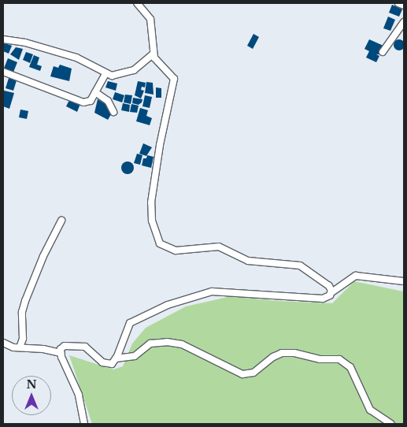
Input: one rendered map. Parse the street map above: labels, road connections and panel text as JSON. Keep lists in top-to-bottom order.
{
  "north": "top"
}
